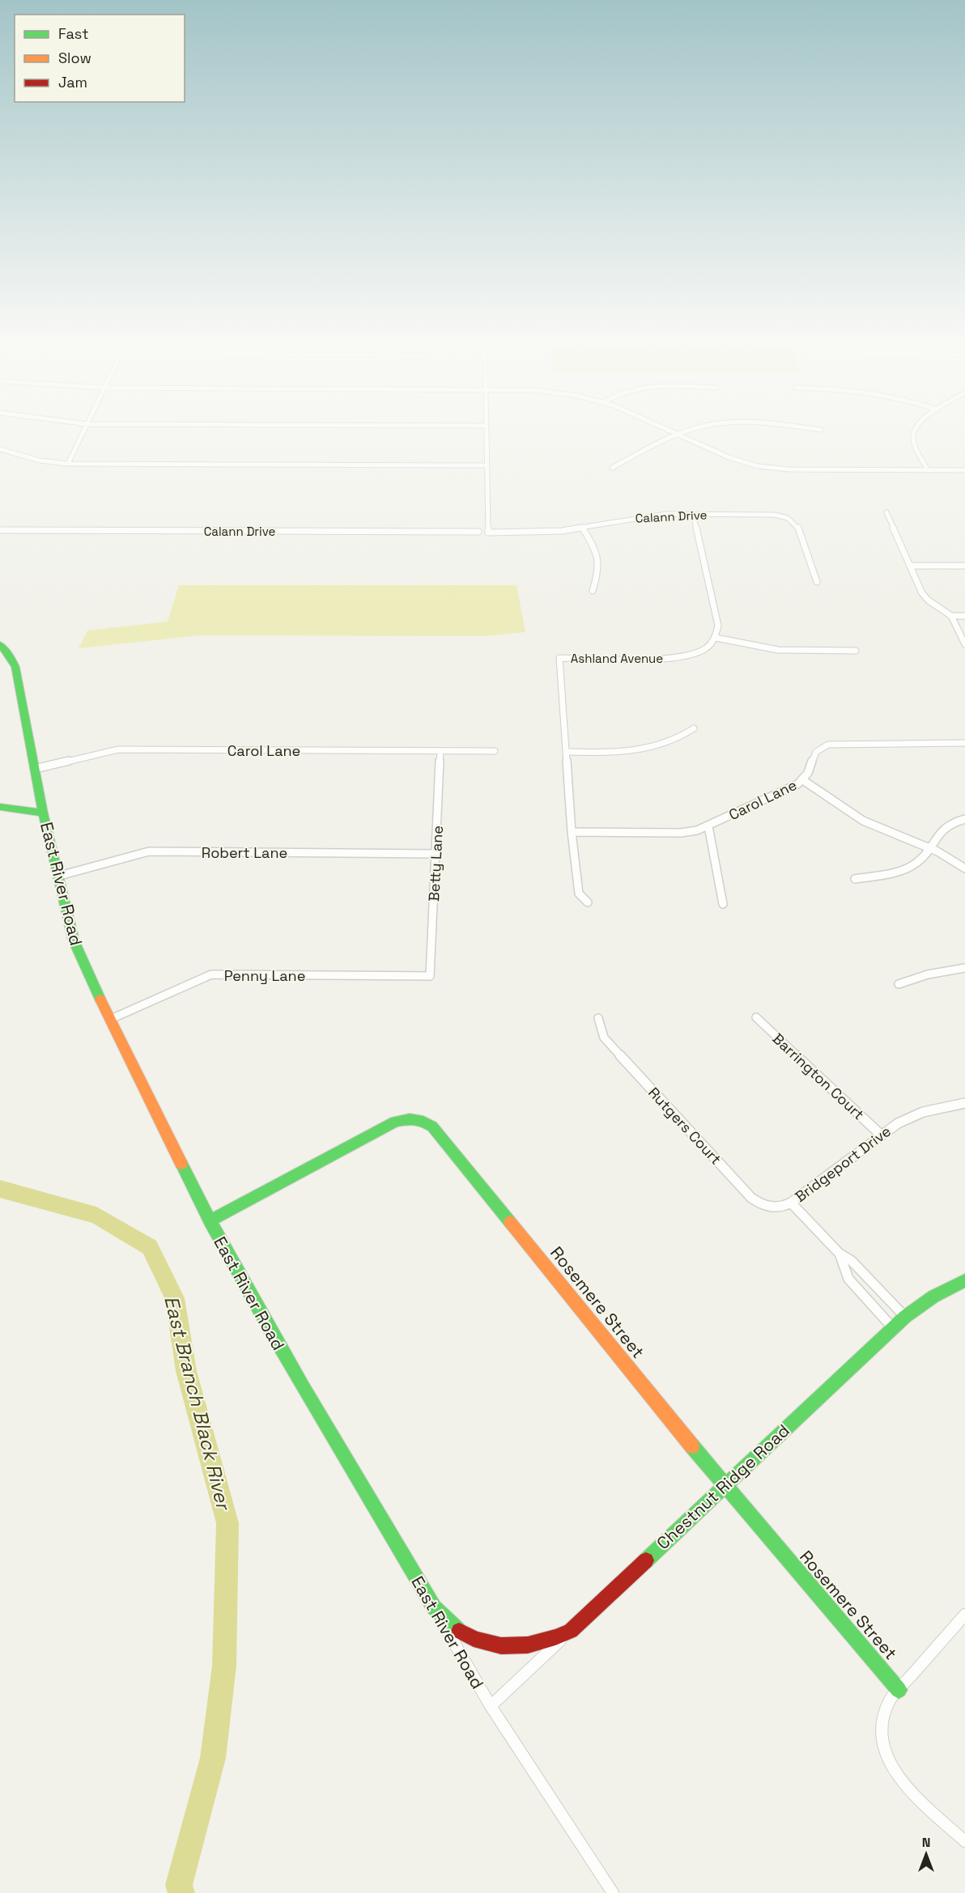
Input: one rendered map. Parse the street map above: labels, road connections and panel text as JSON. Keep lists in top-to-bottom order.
{
  "streets": {
    "street": [
      "Calann Drive",
      "Ashland Avenue",
      "Carol Lane",
      "Robert Lane",
      "Betty Lane",
      "East River Road",
      "Penny Lane",
      "Barrington Court",
      "Rutgers Court",
      "Bridgeport Drive",
      "Rosemere Street",
      "Chestnut Ridge Road"
    ]
  },
  "crossings": [
    ["Ashland Avenue", "Carol Lane"],
    ["Carol Lane", "Betty Lane"],
    ["Carol Lane", "East River Road"],
    ["Robert Lane", "Betty Lane"],
    ["Robert Lane", "East River Road"],
    ["Betty Lane", "Penny Lane"],
    ["East River Road", "Penny Lane"],
    ["East River Road", "Rosemere Street"],
    ["East River Road", "Chestnut Ridge Road"],
    ["Barrington Court", "Bridgeport Drive"],
    ["Rutgers Court", "Bridgeport Drive"],
    ["Bridgeport Drive", "Chestnut Ridge Road"],
    ["Rosemere Street", "Chestnut Ridge Road"]
  ],
  "water": ["East Branch Black River"],
  "legend": ["Fast", "Slow", "Jam"],
  "north": "top"
}
